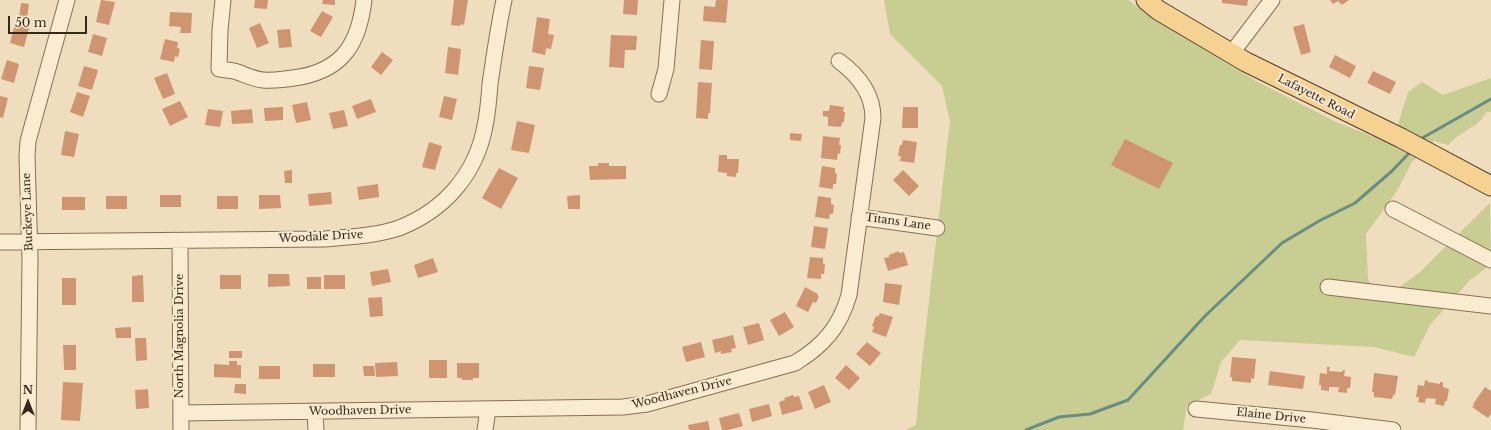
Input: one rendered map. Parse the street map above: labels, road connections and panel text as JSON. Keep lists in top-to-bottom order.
{
  "streets": {
    "main road": ["Lafayette Road"],
    "street": [
      "Buckeye Lane",
      "Titans Lane",
      "Woodale Drive",
      "North Magnolia Drive",
      "Woodhaven Drive",
      "Elaine Drive"
    ]
  },
  "crossings": [
    ["Buckeye Lane", "Woodale Drive"],
    ["Titans Lane", "Woodhaven Drive"],
    ["Woodale Drive", "North Magnolia Drive"],
    ["North Magnolia Drive", "Woodhaven Drive"]
  ],
  "scale_bar": "50 m",
  "north": "top"
}
